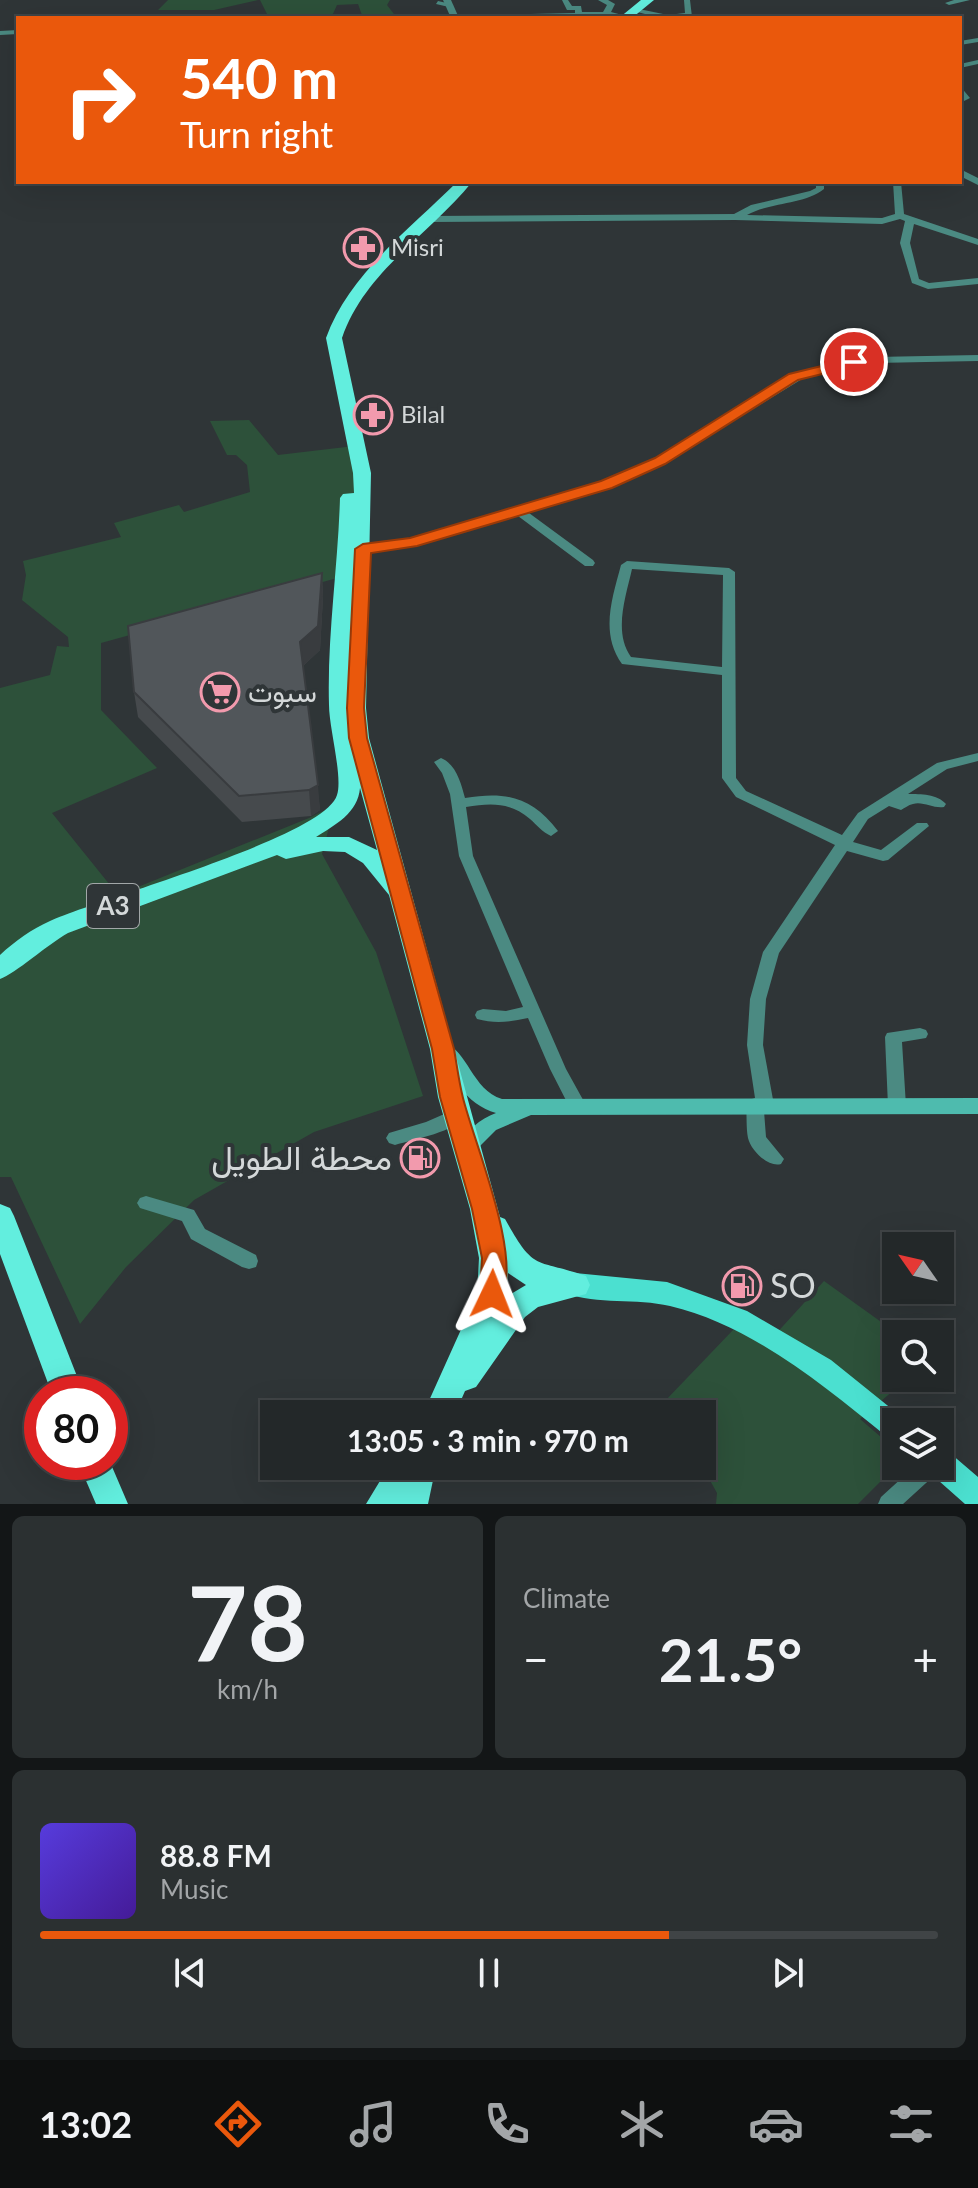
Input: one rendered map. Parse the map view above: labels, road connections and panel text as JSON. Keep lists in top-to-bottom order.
{
  "streets": {
    "highway": ["A3"]
  },
  "places": {
    "pharmacy": ["Misri", "Bilal"],
    "supermarket": ["سبوت"],
    "fuel station": ["محطة الطويل", "SO"]
  },
  "north": "top left",
  "page": {
    "turn": ["540 m", "Turn right"],
    "limit": "80",
    "trip": "13:05 · 3 min · 970 m",
    "tile": [
      ["78", "km/h"],
      "Climate"
    ],
    "heat": ["−", "21.5°", "+"],
    "song": ["88.8 FM", "Music"],
    "tabs": "13:02"
  }
}
